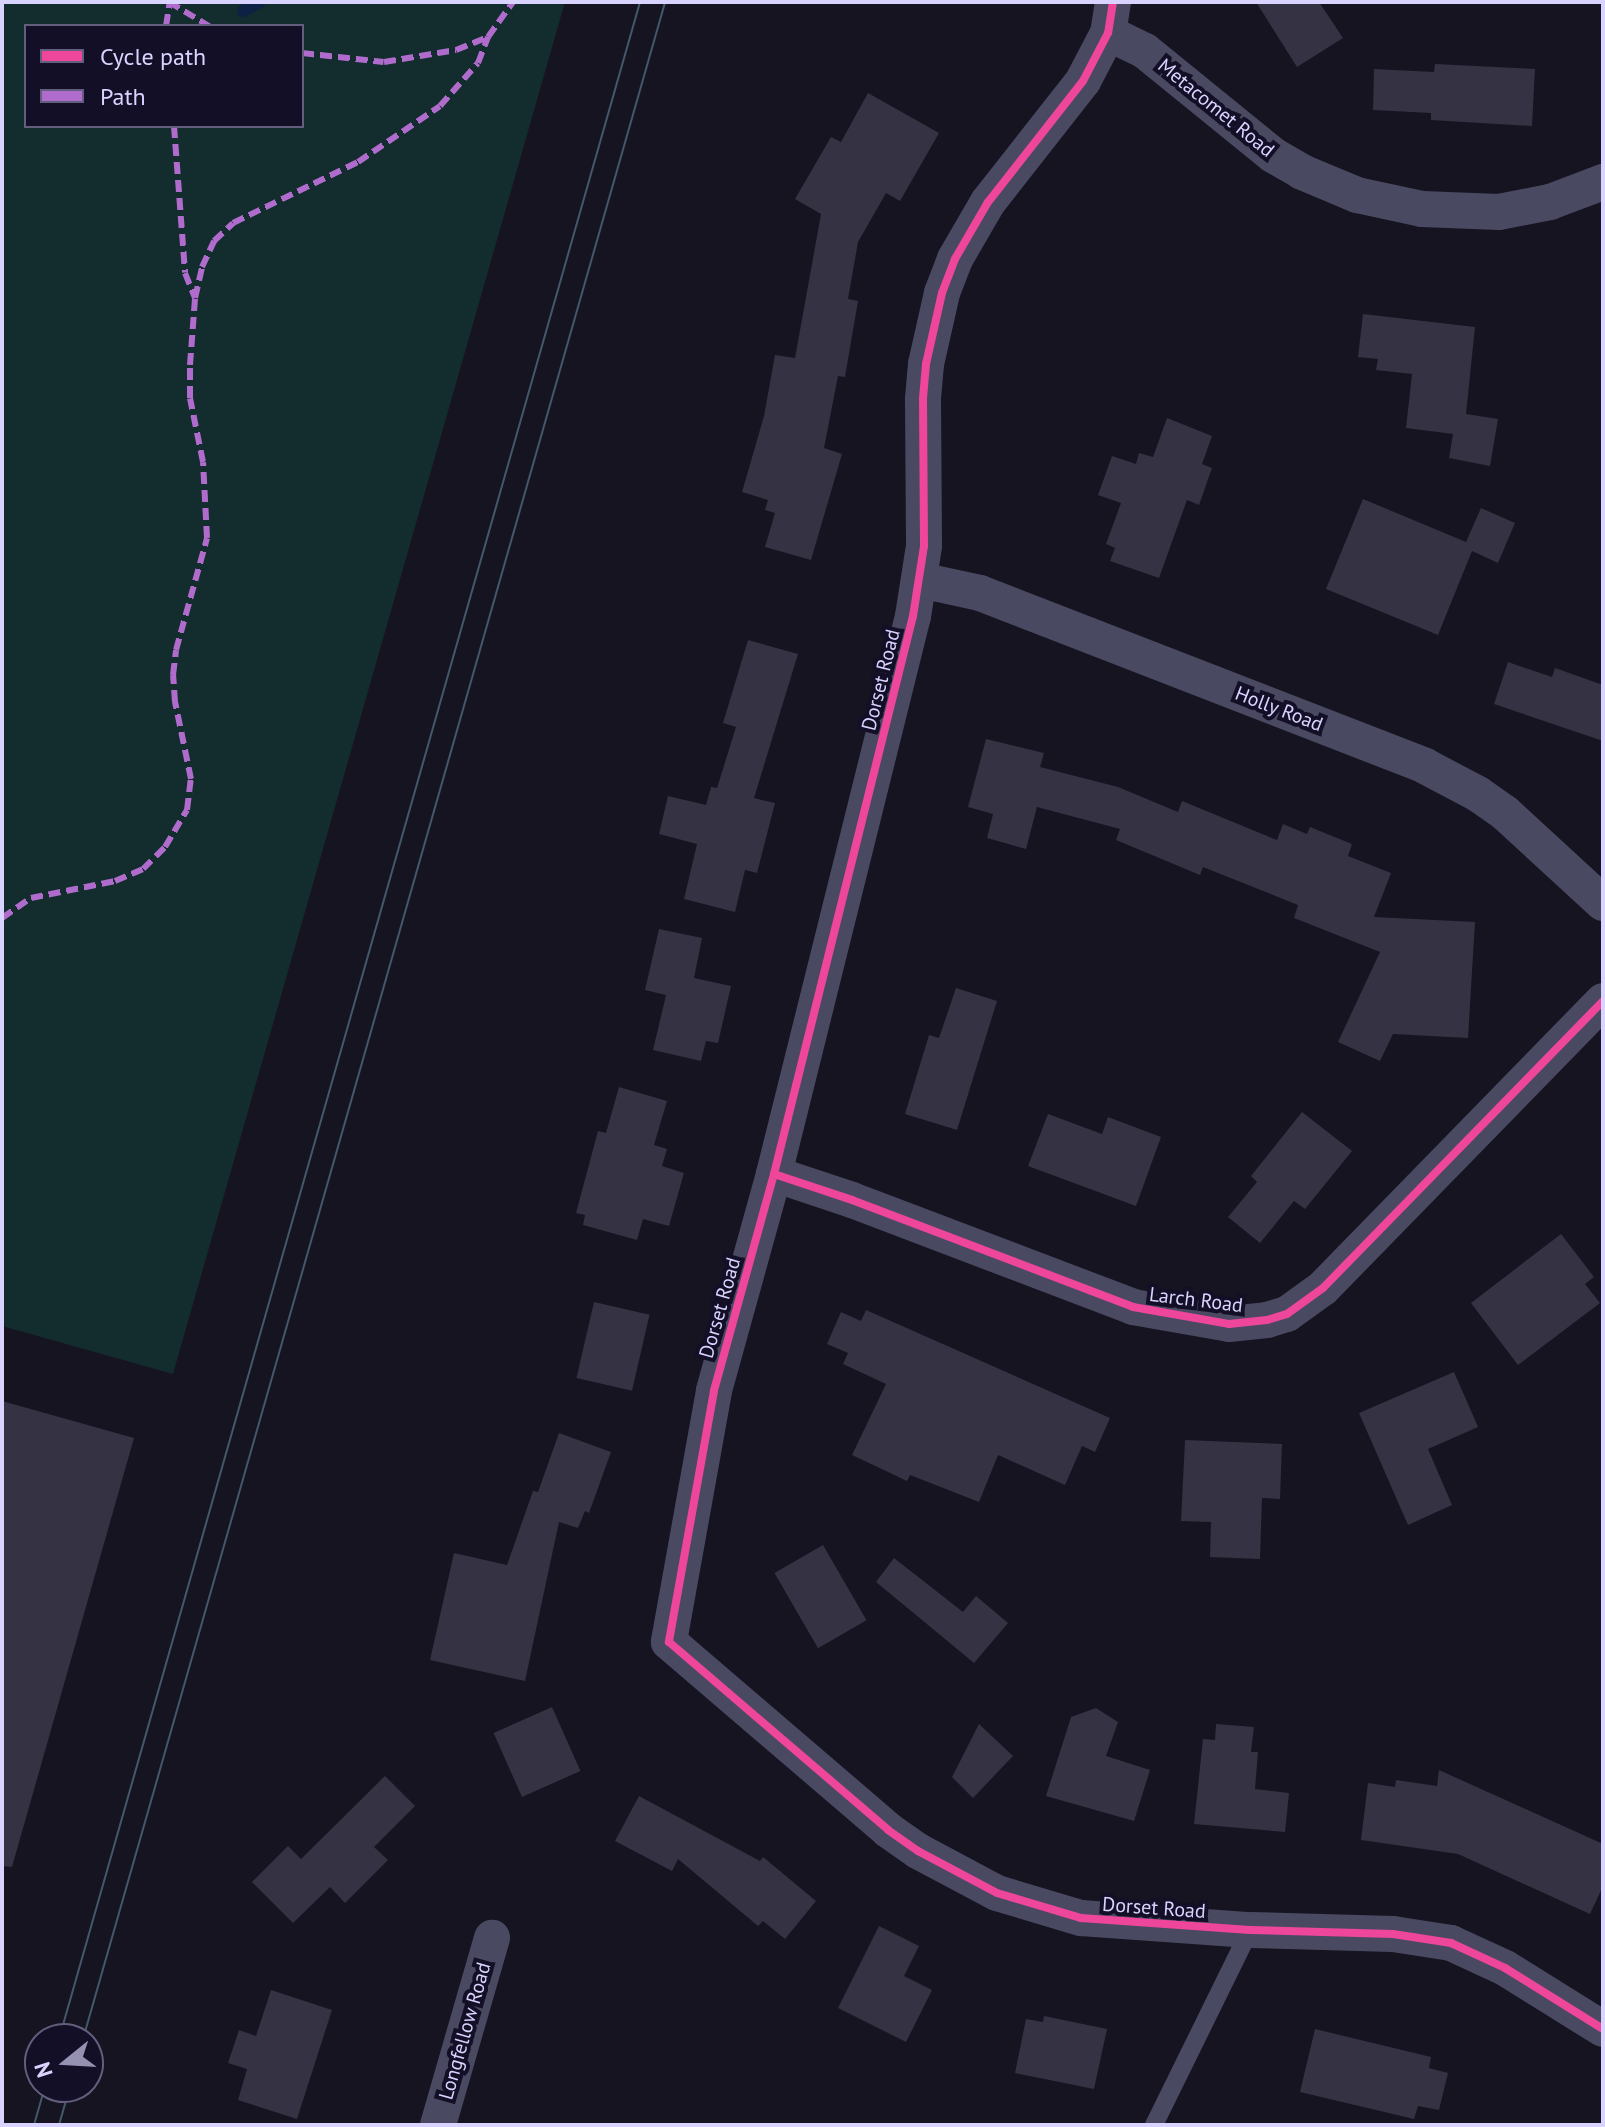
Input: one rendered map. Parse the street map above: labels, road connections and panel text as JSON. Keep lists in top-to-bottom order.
{
  "streets": {
    "street": [
      "Metacomet Road",
      "Dorset Road",
      "Holly Road",
      "Larch Road",
      "Longfellow Road"
    ]
  },
  "crossings": [
    ["Metacomet Road", "Dorset Road"],
    ["Dorset Road", "Holly Road"],
    ["Dorset Road", "Larch Road"]
  ],
  "legend": ["Cycle path", "Path"],
  "north": "left"
}
